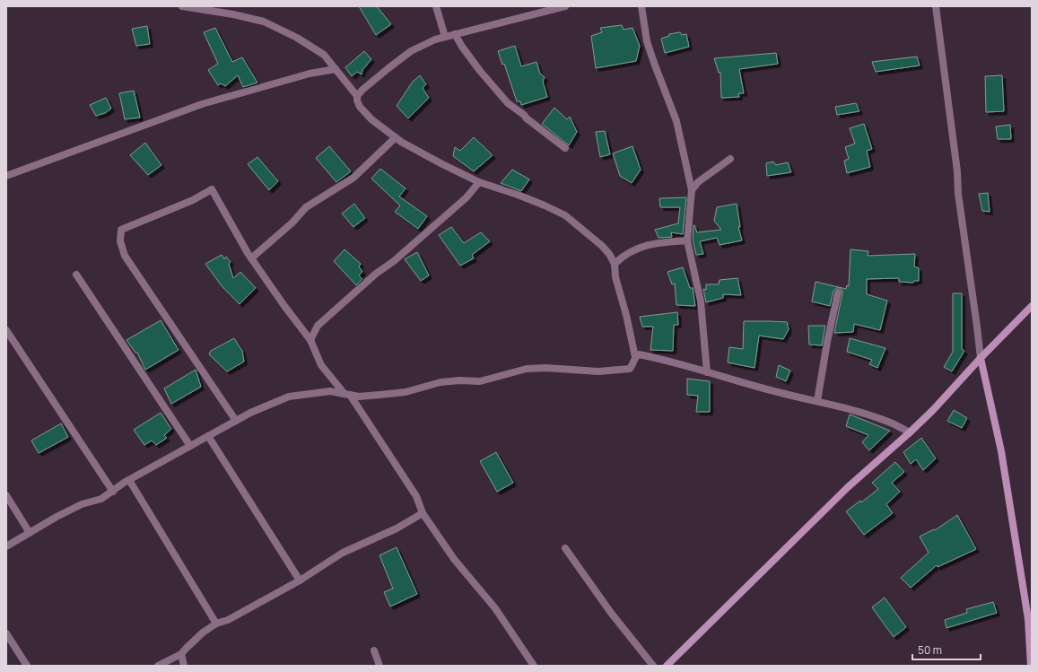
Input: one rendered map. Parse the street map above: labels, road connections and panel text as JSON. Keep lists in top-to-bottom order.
{
  "scale_bar": "50 m"
}
